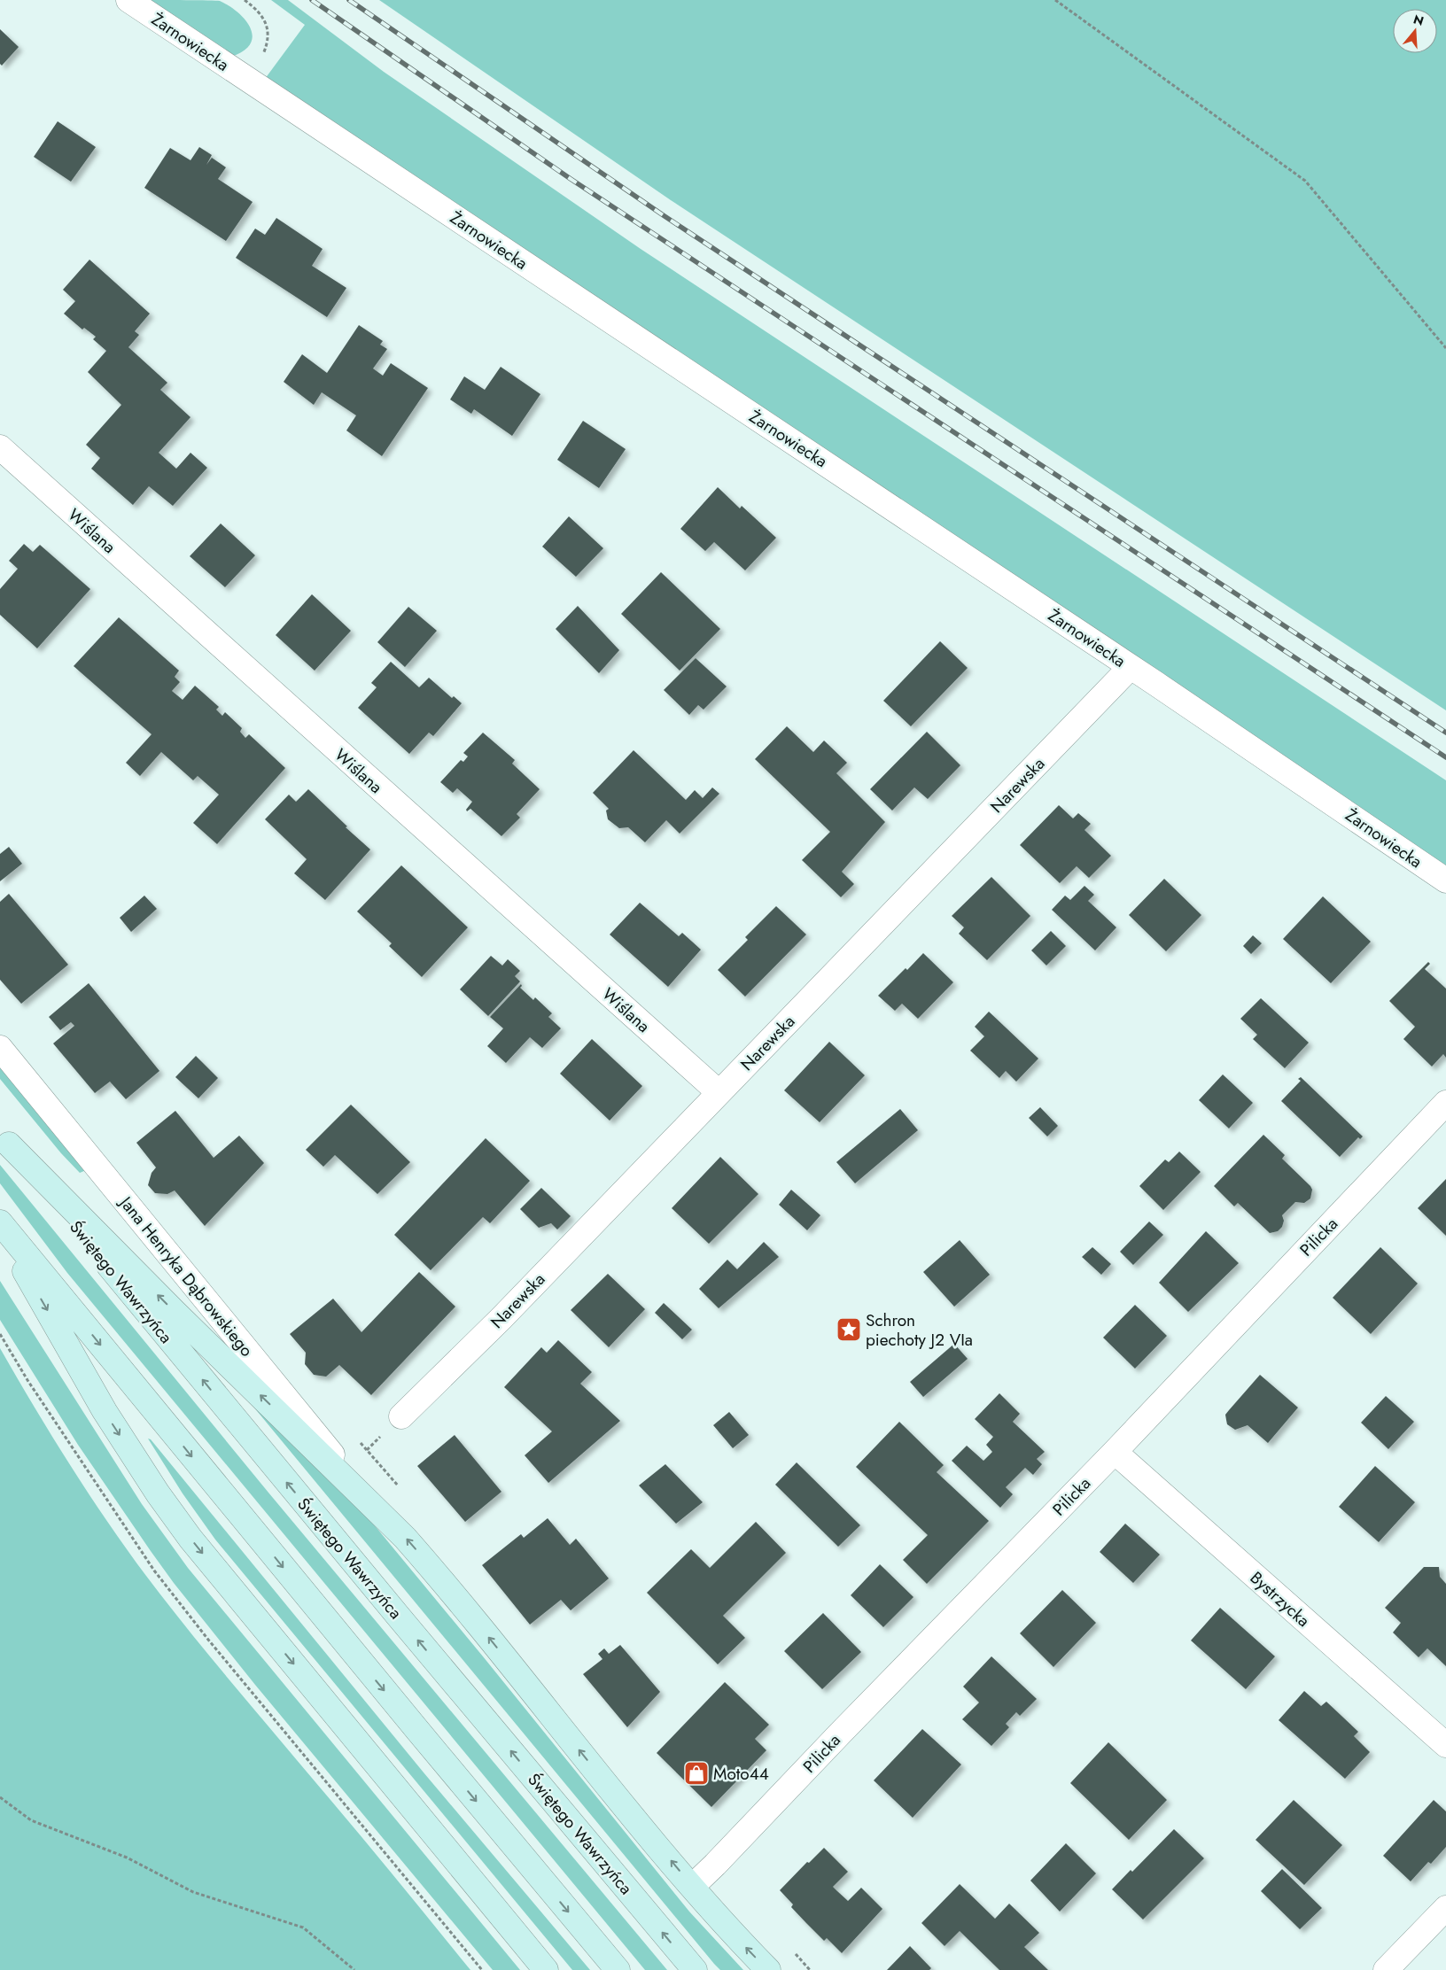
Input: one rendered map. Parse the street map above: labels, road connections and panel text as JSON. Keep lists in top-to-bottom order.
{
  "streets": {
    "main road": ["Świętego Wawrzyńca"],
    "street": [
      "Żarnowiecka",
      "Wiślana",
      "Narewska",
      "Pilicka",
      "Jana Henryka Dąbrowskiego",
      "Bystrzycka"
    ]
  },
  "crossings": [
    ["Żarnowiecka", "Narewska"],
    ["Wiślana", "Narewska"],
    ["Pilicka", "Bystrzycka"]
  ],
  "places": {
    "place": ["Schron piechoty J2 VIa"],
    "shop": ["Moto44"]
  },
  "north": "top"
}
